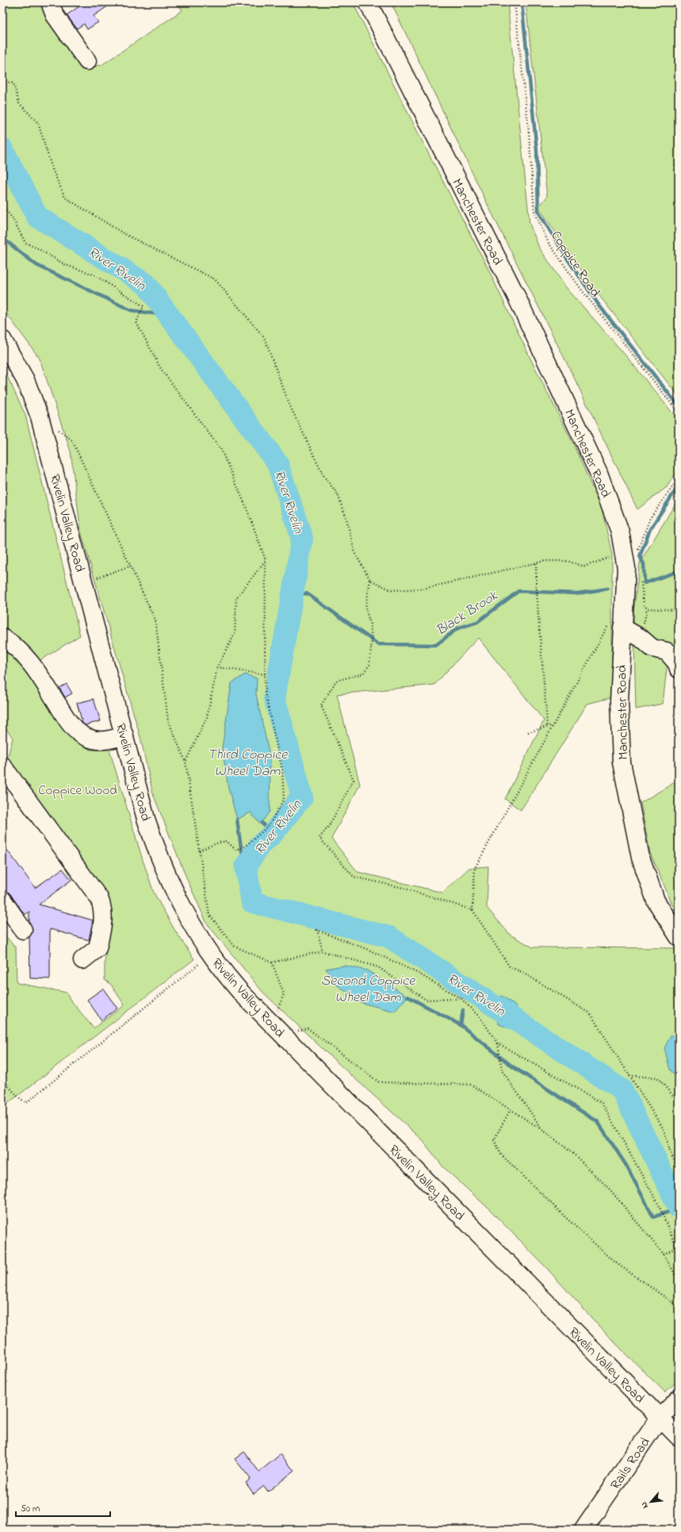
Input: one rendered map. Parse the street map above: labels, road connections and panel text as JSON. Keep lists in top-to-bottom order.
{
  "streets": {
    "main road": ["Manchester Road", "Rivelin Valley Road", "Rails Road"],
    "path": ["Coppice Road"]
  },
  "crossings": [
    ["Rivelin Valley Road", "Rails Road"]
  ],
  "water": [
    "River Rivelin",
    "Black Brook",
    "Third Coppice Wheel Dam",
    "Second Coppice Wheel Dam"
  ],
  "parks": ["Coppice Wood"],
  "scale_bar": "50 m",
  "north": "bottom left"
}
